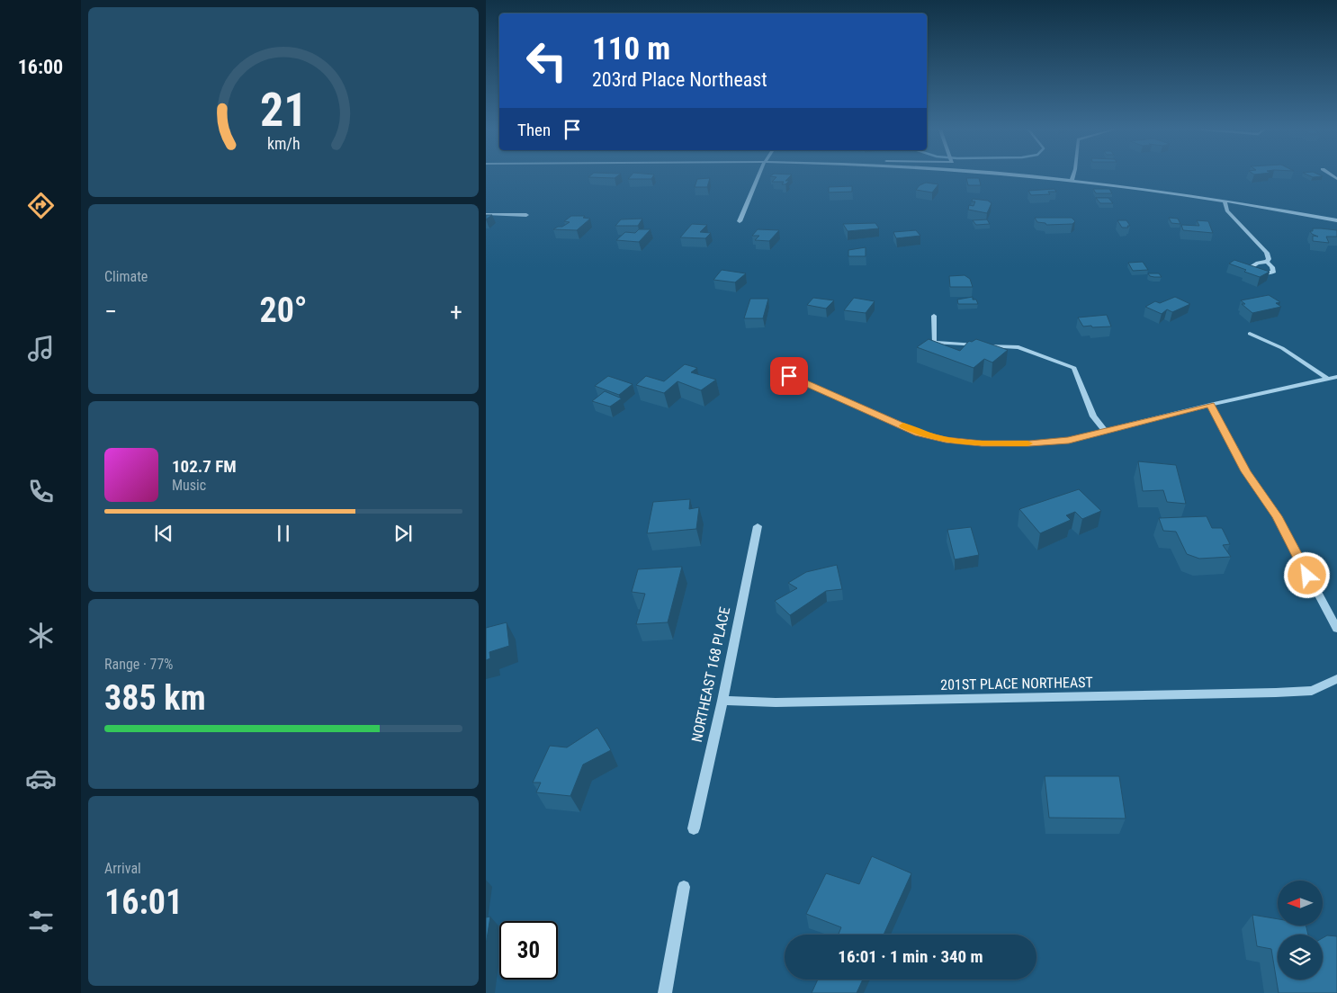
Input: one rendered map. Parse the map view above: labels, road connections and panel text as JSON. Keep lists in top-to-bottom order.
{
  "streets": {
    "street": ["NORTHEAST 168 PLACE", "201ST PLACE NORTHEAST"]
  },
  "crossings": [
    ["NORTHEAST 168 PLACE", "201ST PLACE NORTHEAST"]
  ],
  "north": "left",
  "page": {
    "tabs": "16:00",
    "turn": ["110 m", "203rd Place Northeast"],
    "then": "Then",
    "tile": [
      "Climate",
      ["Range · 77%", "385 km"],
      ["Arrival", "16:01"]
    ],
    "heat": ["−", "20°", "+"],
    "song": ["102.7 FM", "Music"],
    "limit": "30",
    "trip": "16:01 · 1 min · 340 m",
    "gauge": ["21", "km/h"]
  }
}
